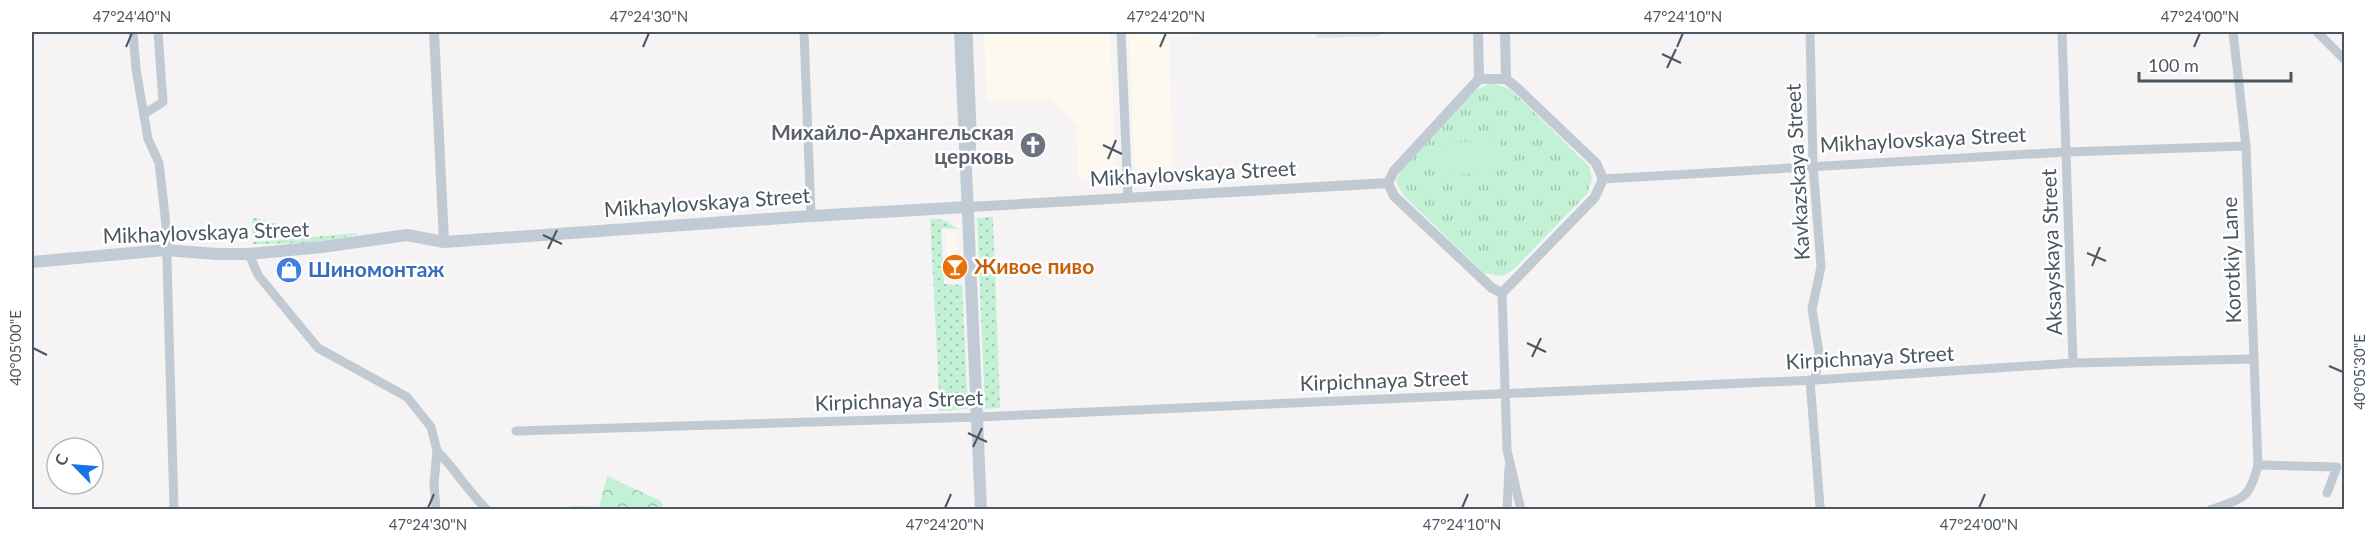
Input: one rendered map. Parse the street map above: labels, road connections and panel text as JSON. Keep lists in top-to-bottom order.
{
  "streets": {
    "main road": ["Mikhaylovskaya Street"],
    "street": [
      "Kavkazskaya Street",
      "Aksayskaya Street",
      "Korotkiy Lane",
      "Kirpichnaya Street"
    ]
  },
  "crossings": [
    ["Mikhaylovskaya Street", "Kavkazskaya Street"],
    ["Mikhaylovskaya Street", "Aksayskaya Street"],
    ["Mikhaylovskaya Street", "Korotkiy Lane"],
    ["Kavkazskaya Street", "Kirpichnaya Street"],
    ["Aksayskaya Street", "Kirpichnaya Street"],
    ["Korotkiy Lane", "Kirpichnaya Street"]
  ],
  "places": {
    "church": ["Михайло-Архангельская церковь"],
    "bar": ["Живое пиво"],
    "shop": ["Шиномонтаж"]
  },
  "scale_bar": "100 m",
  "north": "top left",
  "coordinates": [
    "47°24'40\"N",
    "47°24'30\"N",
    "47°24'20\"N",
    "47°24'10\"N",
    "47°24'00\"N",
    "40°05'00\"E",
    "40°05'30\"E"
  ]
}
